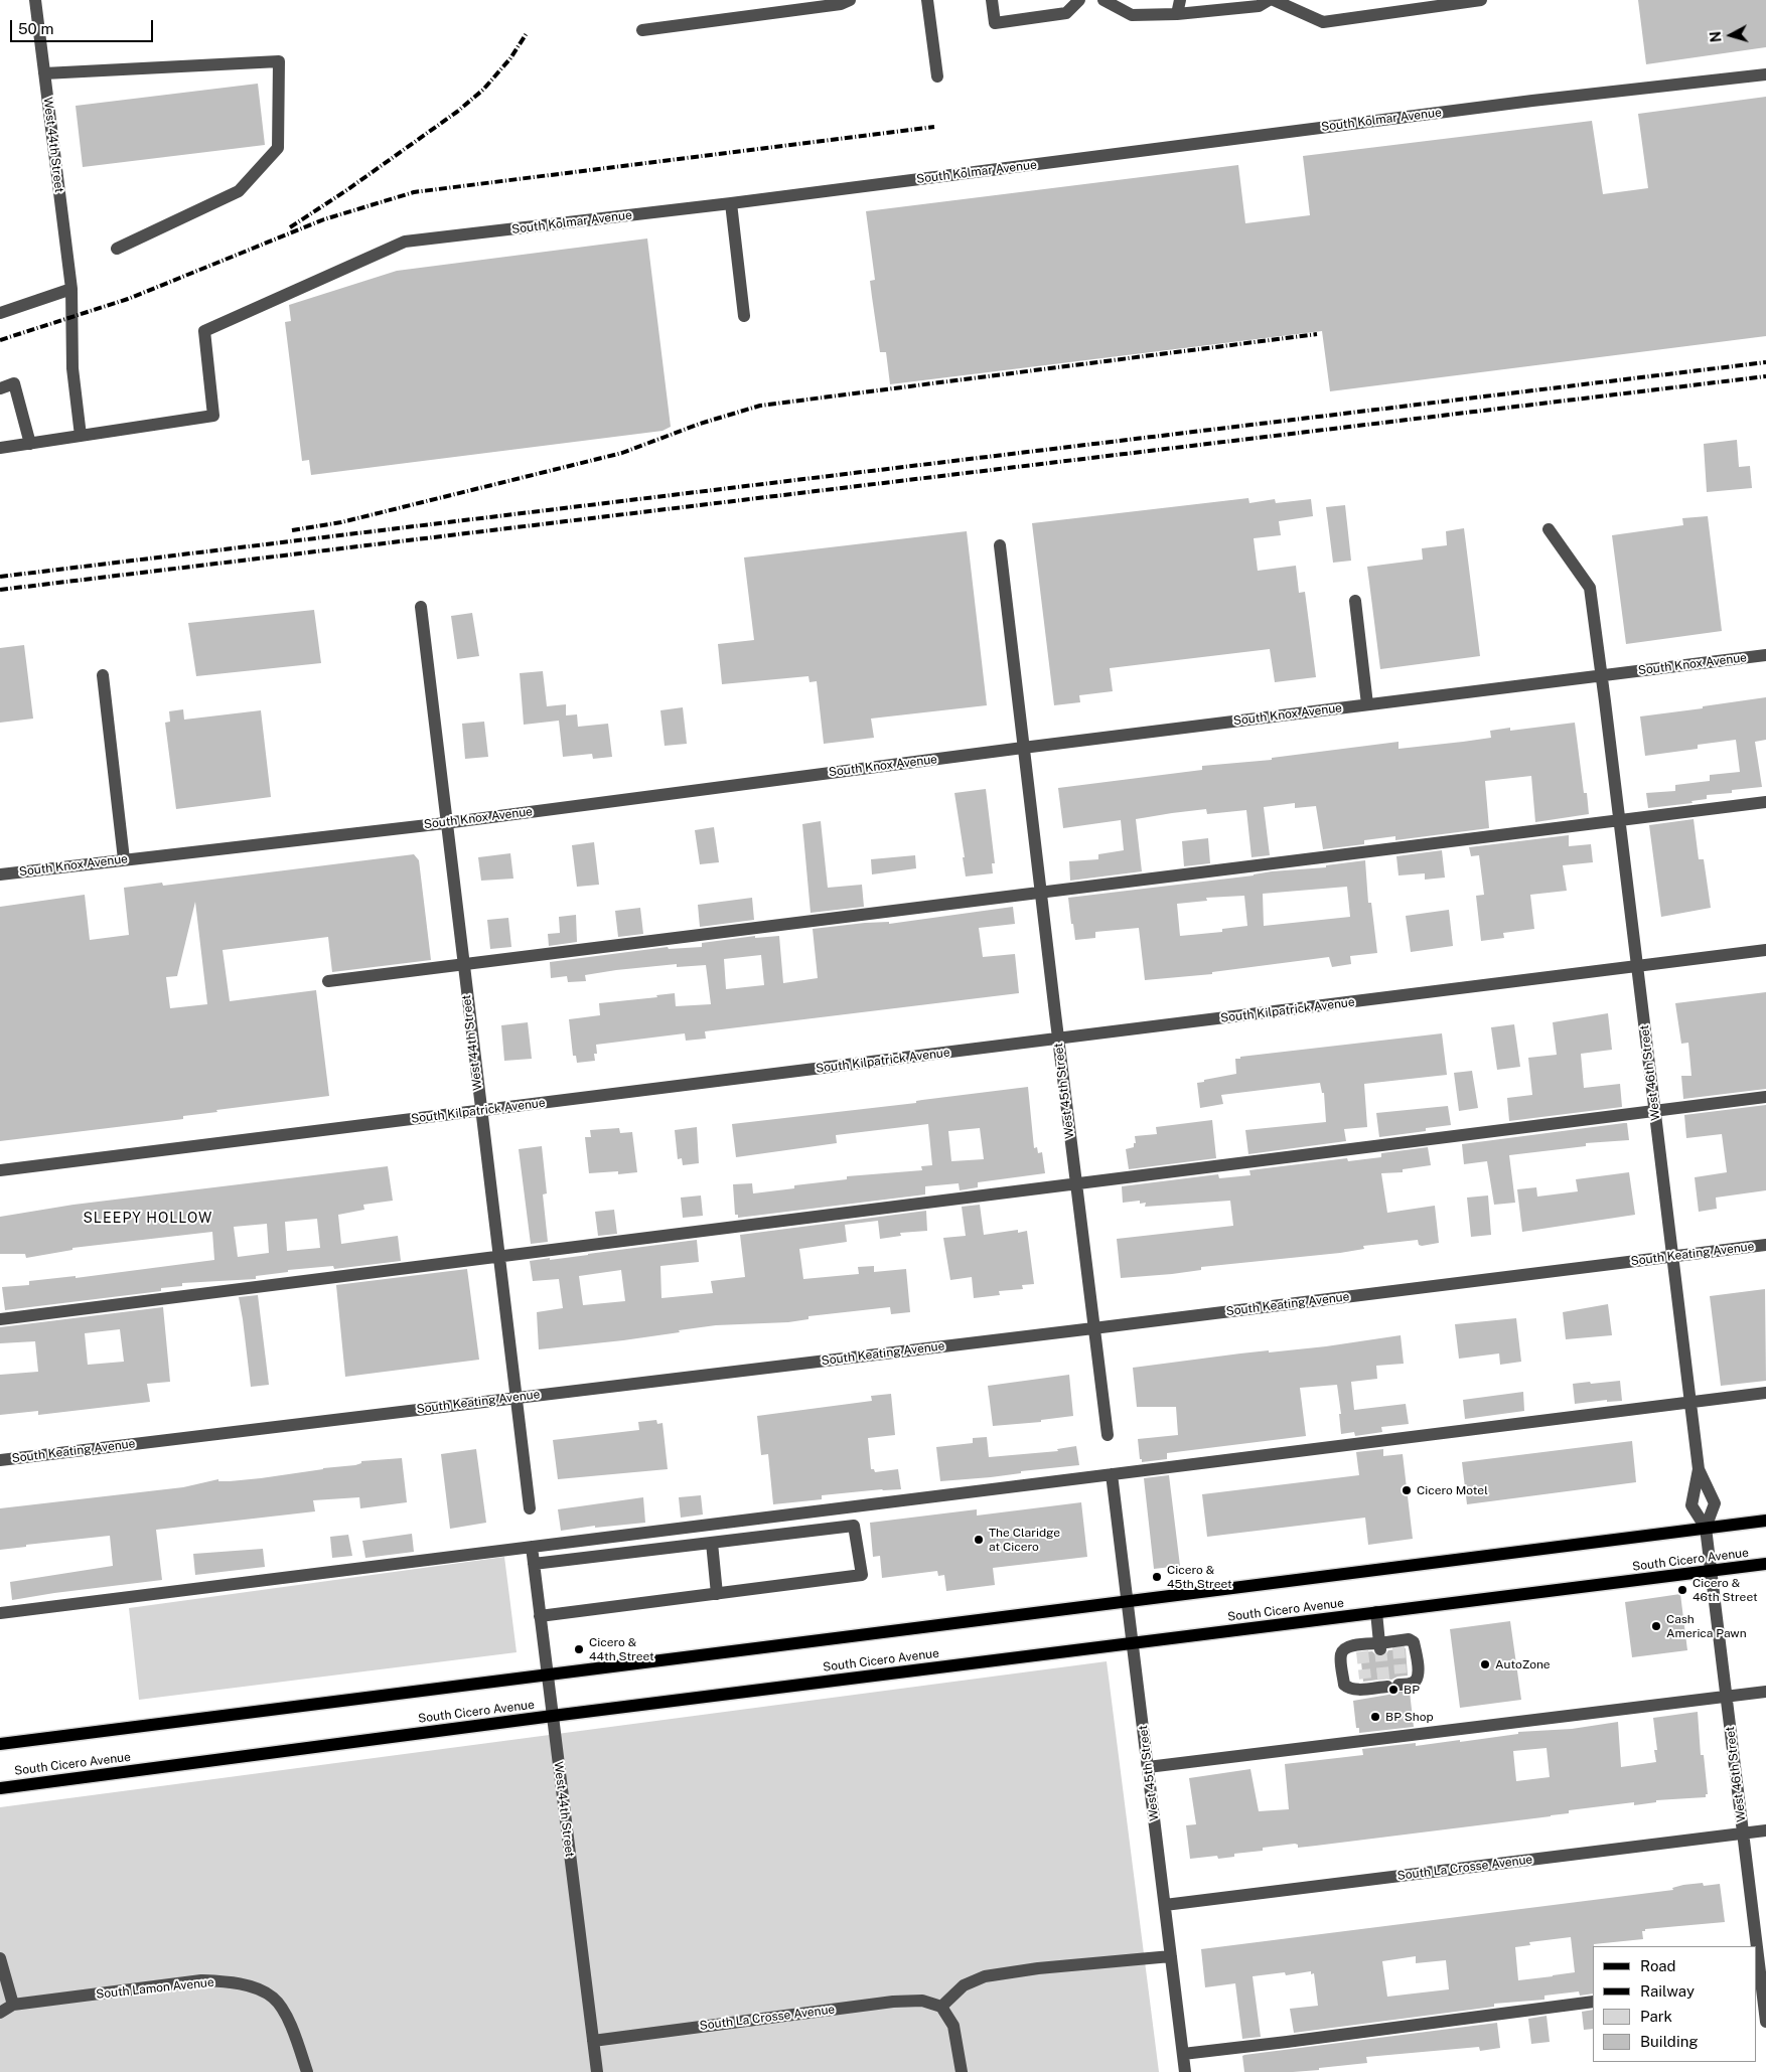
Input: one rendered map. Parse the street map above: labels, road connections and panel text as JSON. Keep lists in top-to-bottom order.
{
  "streets": {
    "main road": ["South Cicero Avenue"],
    "street": [
      "South Kolmar Avenue",
      "West 44th Street",
      "South Knox Avenue",
      "South Kilpatrick Avenue",
      "West 46th Street",
      "West 45th Street",
      "South Keating Avenue",
      "South La Crosse Avenue",
      "South Lamon Avenue"
    ]
  },
  "crossings": [
    ["South Kolmar Avenue", "West 44th Street"],
    ["West 44th Street", "South Knox Avenue"],
    ["West 44th Street", "South Kilpatrick Avenue"],
    ["West 44th Street", "South Keating Avenue"],
    ["West 44th Street", "South Cicero Avenue"],
    ["West 44th Street", "South La Crosse Avenue"],
    ["South Knox Avenue", "West 46th Street"],
    ["South Knox Avenue", "West 45th Street"],
    ["South Kilpatrick Avenue", "West 46th Street"],
    ["South Kilpatrick Avenue", "West 45th Street"],
    ["West 46th Street", "South Keating Avenue"],
    ["West 46th Street", "South Cicero Avenue"],
    ["West 46th Street", "South La Crosse Avenue"],
    ["West 45th Street", "South Keating Avenue"],
    ["West 45th Street", "South Cicero Avenue"],
    ["West 45th Street", "South La Crosse Avenue"]
  ],
  "districts": ["SLEEPY HOLLOW"],
  "places": [
    "Cicero Motel",
    "The Claridge at Cicero",
    "Cicero & 45th Street",
    "Cicero & 46th Street",
    "Cash America Pawn",
    "Cicero & 44th Street",
    "AutoZone",
    "BP",
    "BP Shop"
  ],
  "legend": [
    "Road",
    "Railway",
    "Park",
    "Building"
  ],
  "scale_bar": "50 m",
  "north": "left"
}
